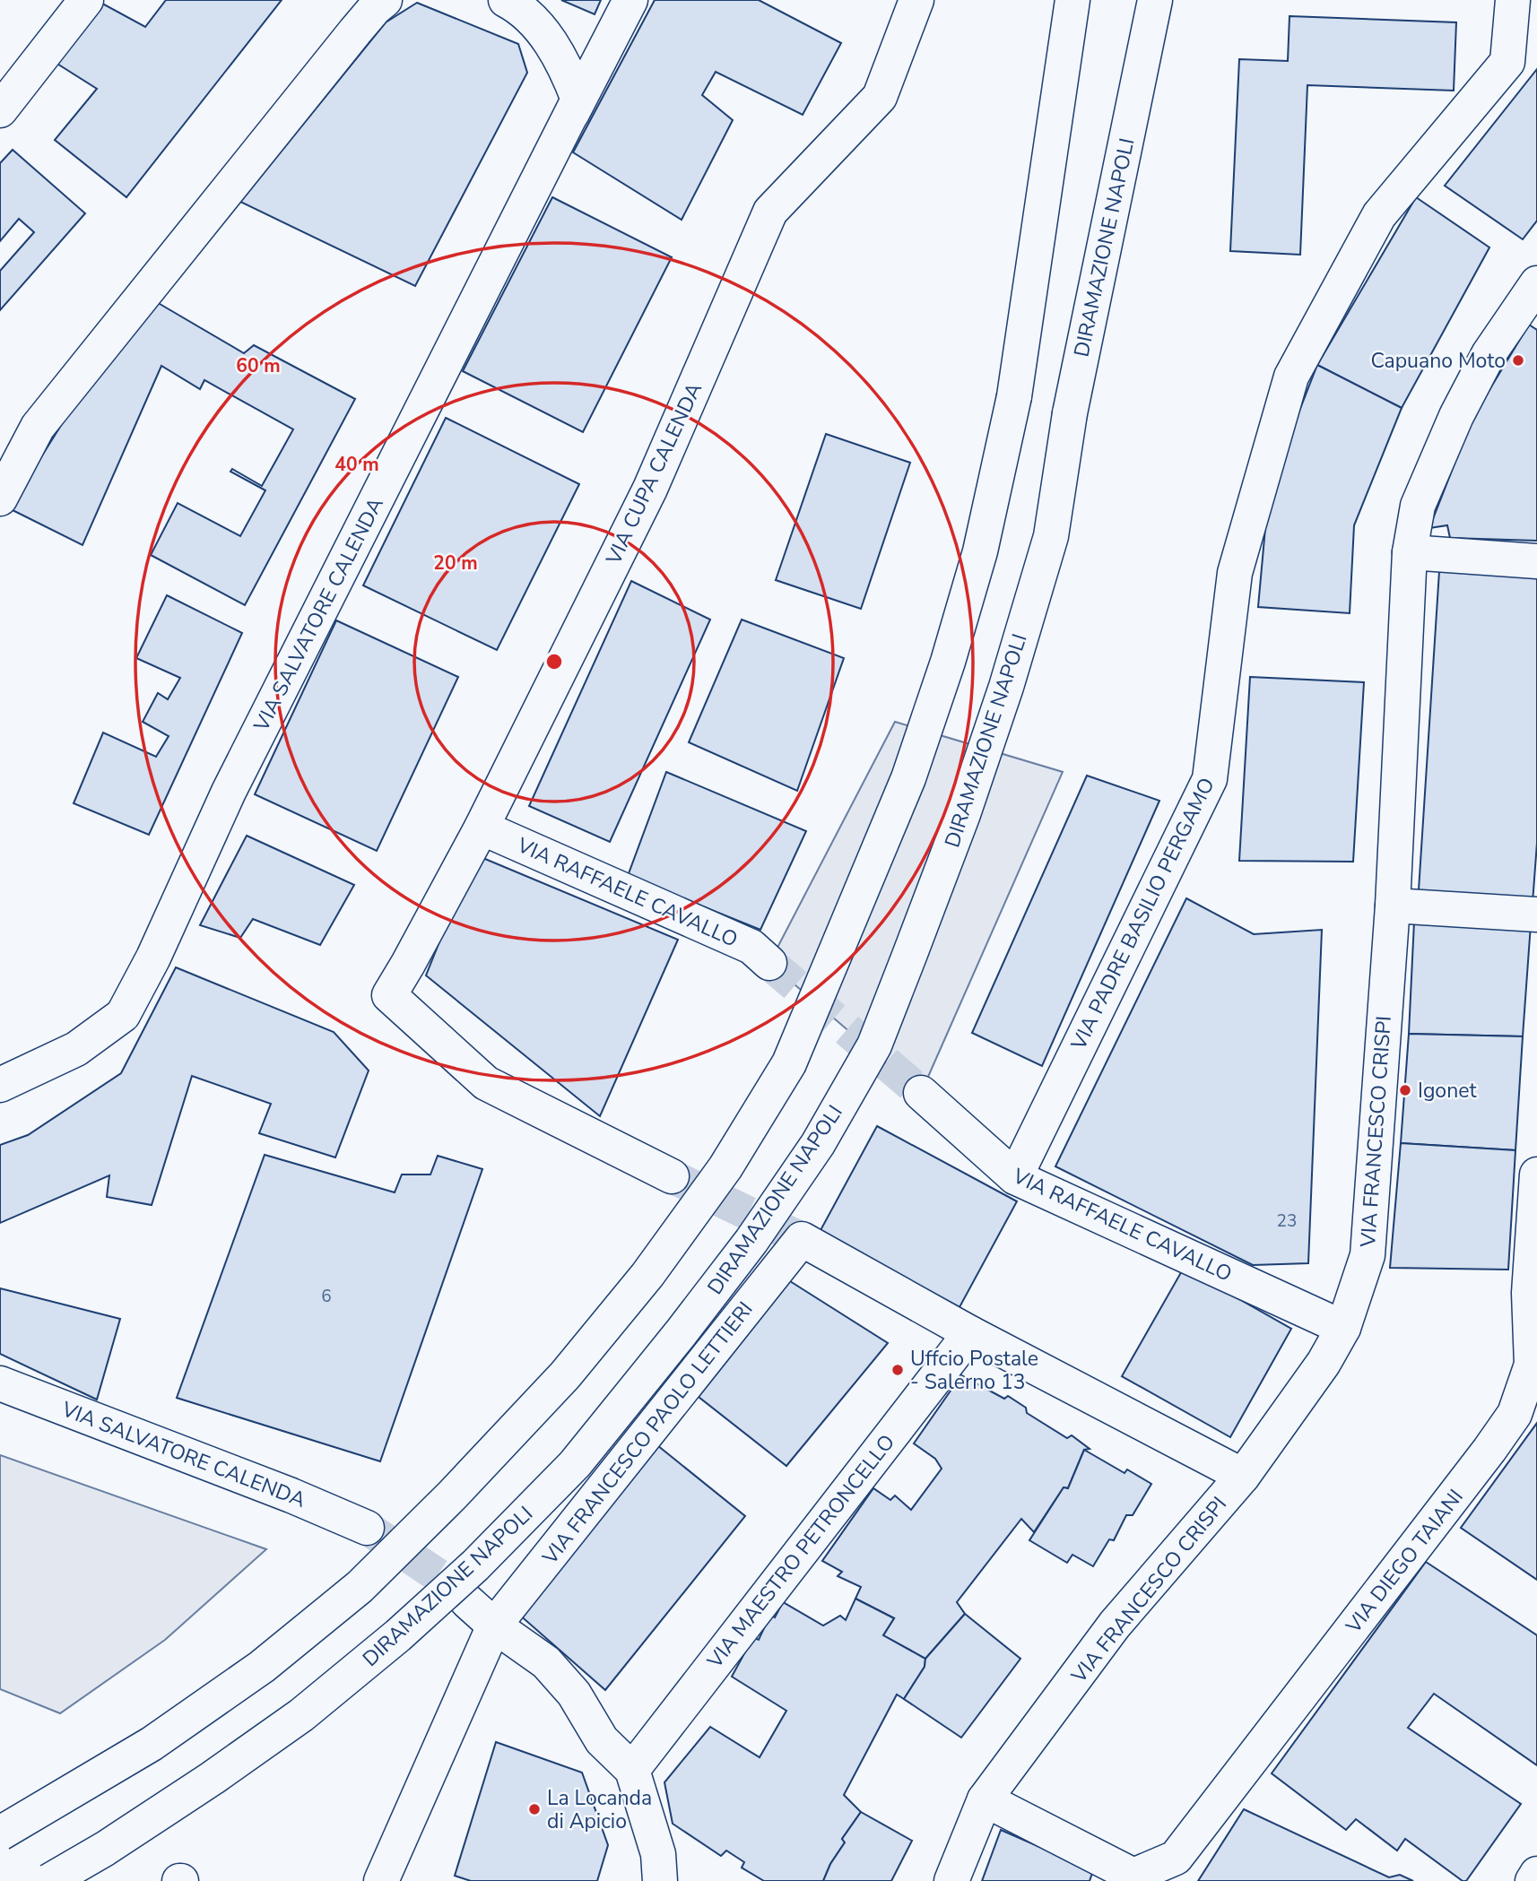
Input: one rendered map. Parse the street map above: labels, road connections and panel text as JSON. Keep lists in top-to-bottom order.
{
  "streets": {
    "main road": [
      "DIRAMAZIONE NAPOLI",
      "VIA CUPA CALENDA",
      "VIA SALVATORE CALENDA",
      "VIA RAFFAELE CAVALLO",
      "VIA PADRE BASILIO PERGAMO",
      "VIA FRANCESCO CRISPI",
      "VIA FRANCESCO PAOLO LETTIERI",
      "VIA MAESTRO PETRONCELLO",
      "VIA DIEGO TAIANI"
    ]
  },
  "crossings": [
    ["VIA CUPA CALENDA", "VIA RAFFAELE CAVALLO"],
    ["VIA RAFFAELE CAVALLO", "VIA PADRE BASILIO PERGAMO"],
    ["VIA RAFFAELE CAVALLO", "VIA FRANCESCO CRISPI"],
    ["VIA FRANCESCO PAOLO LETTIERI", "VIA MAESTRO PETRONCELLO"]
  ],
  "places": [
    "Capuano Moto",
    "Igonet",
    "Uffcio Postale - Salerno 13",
    "La Locanda di Apicio"
  ],
  "house_numbers": ["23", "6"],
  "rings": ["60 m", "40 m", "20 m"]
}
